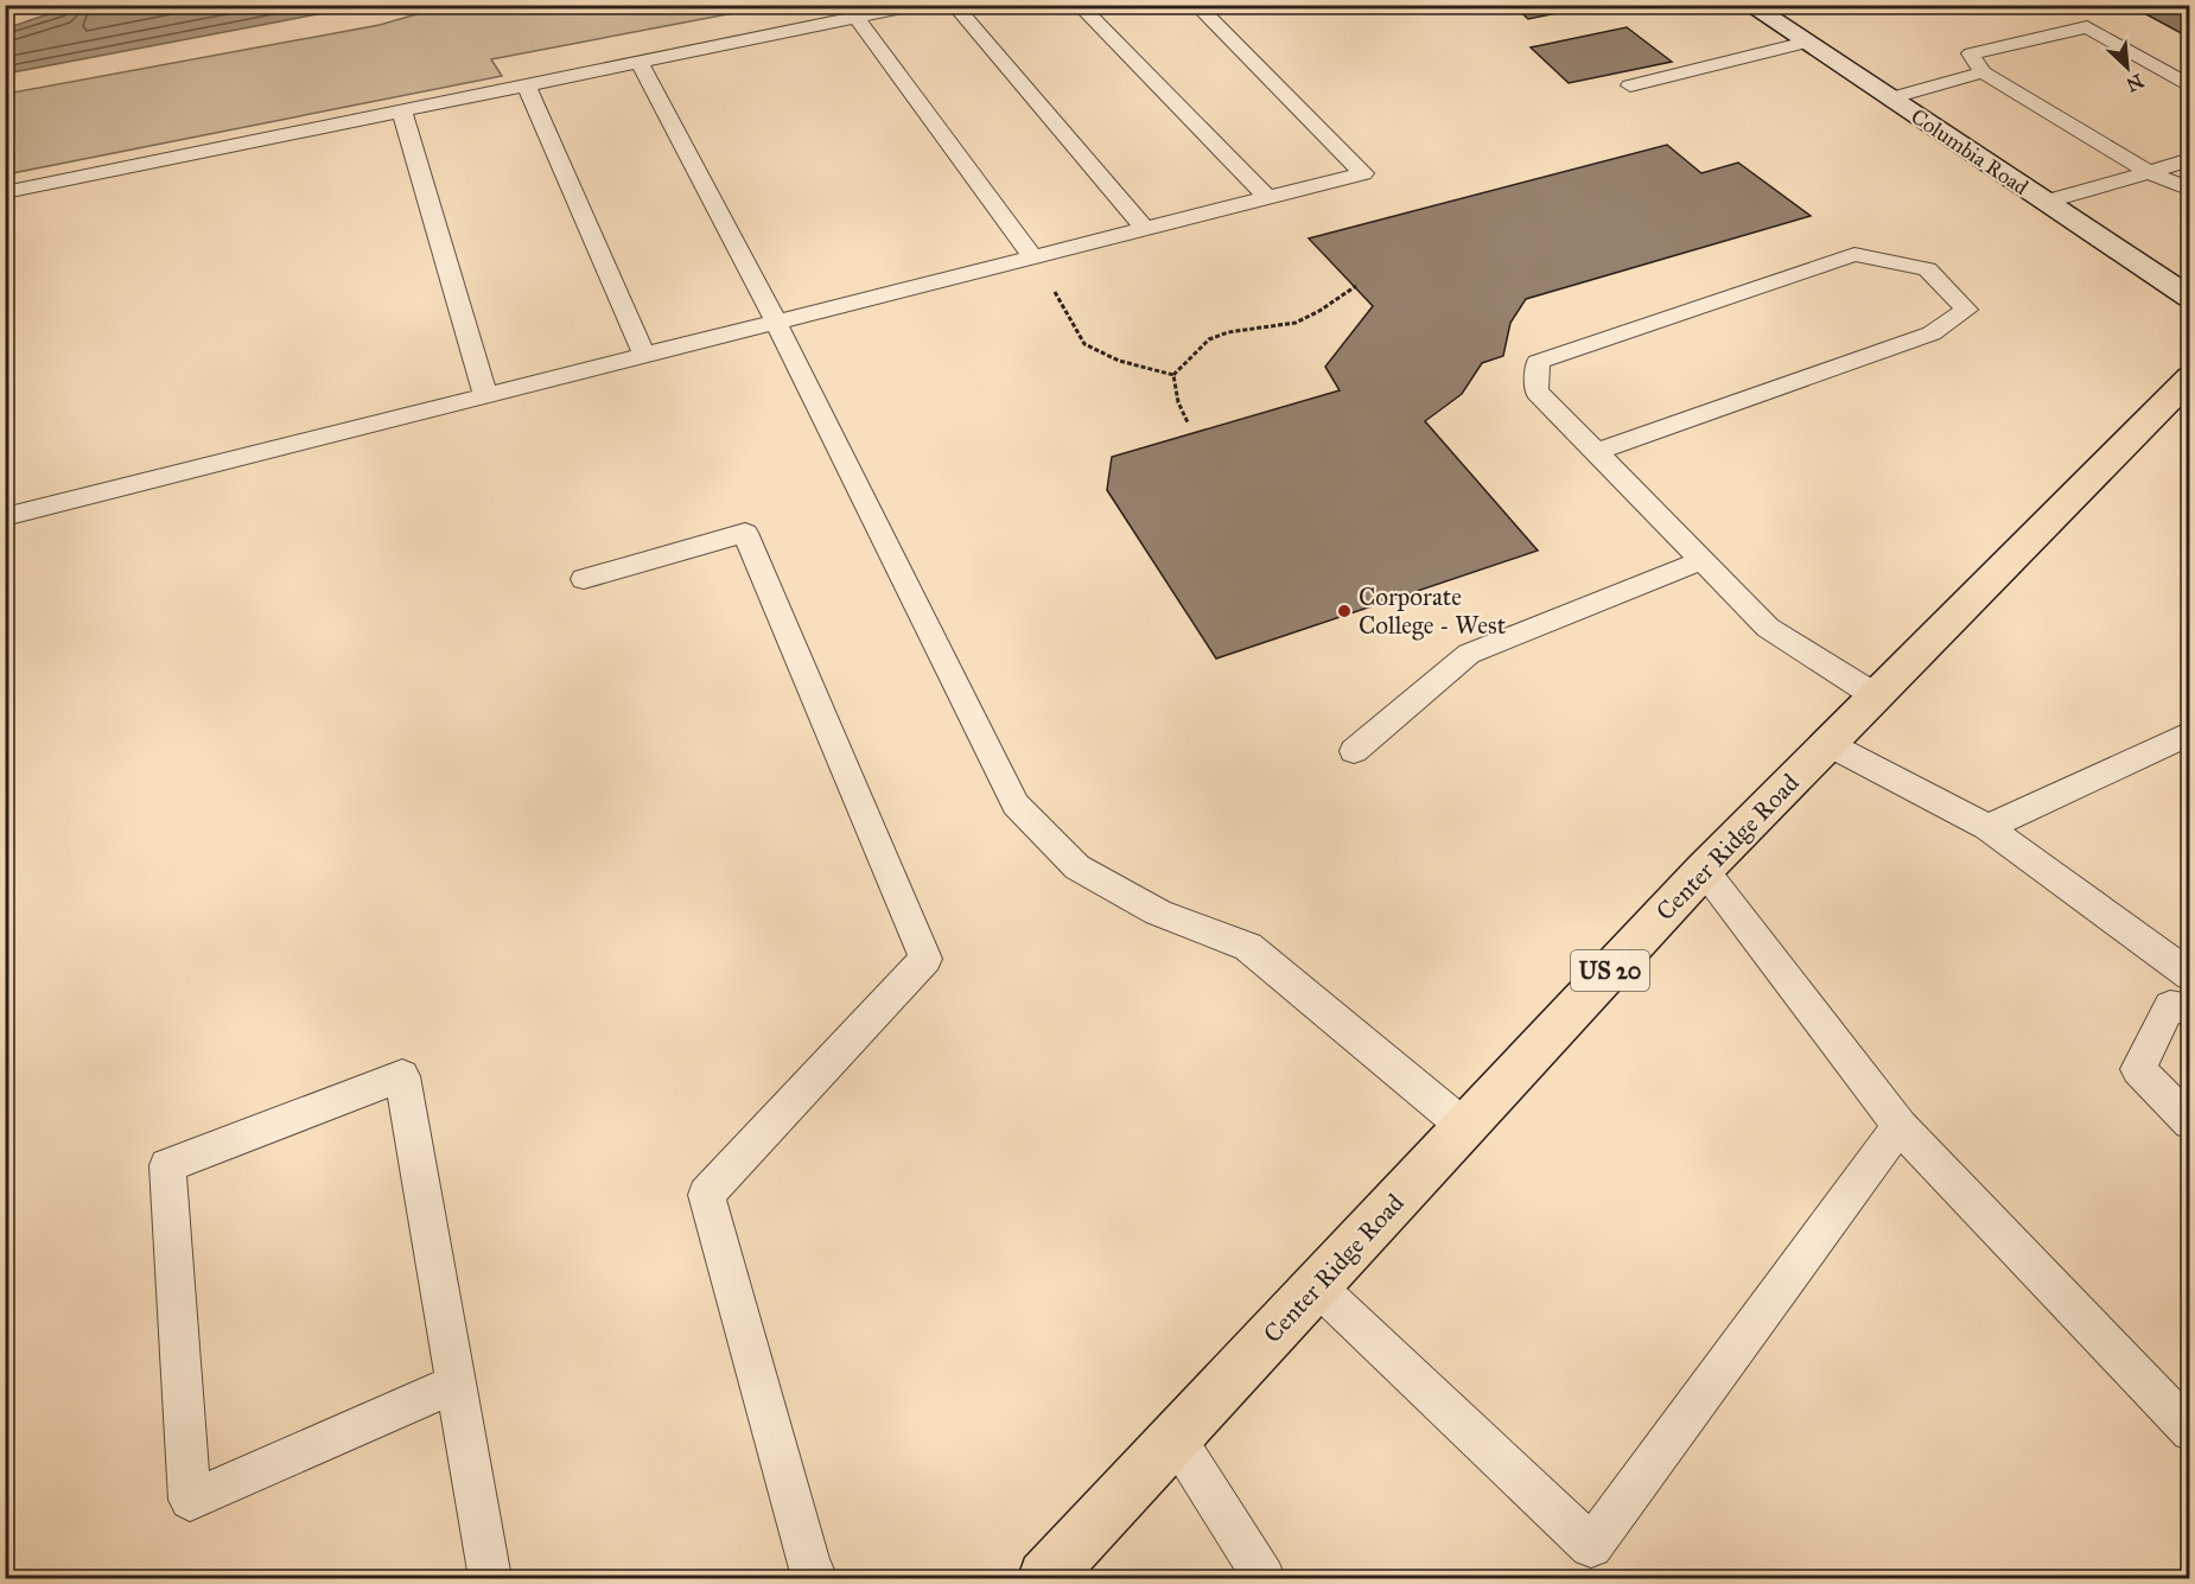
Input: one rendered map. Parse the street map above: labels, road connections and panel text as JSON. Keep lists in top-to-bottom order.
{
  "streets": {
    "main road": ["Columbia Road", "Center Ridge Road", "US 20"]
  },
  "places": ["Corporate College - West"],
  "north": "bottom right"
}
